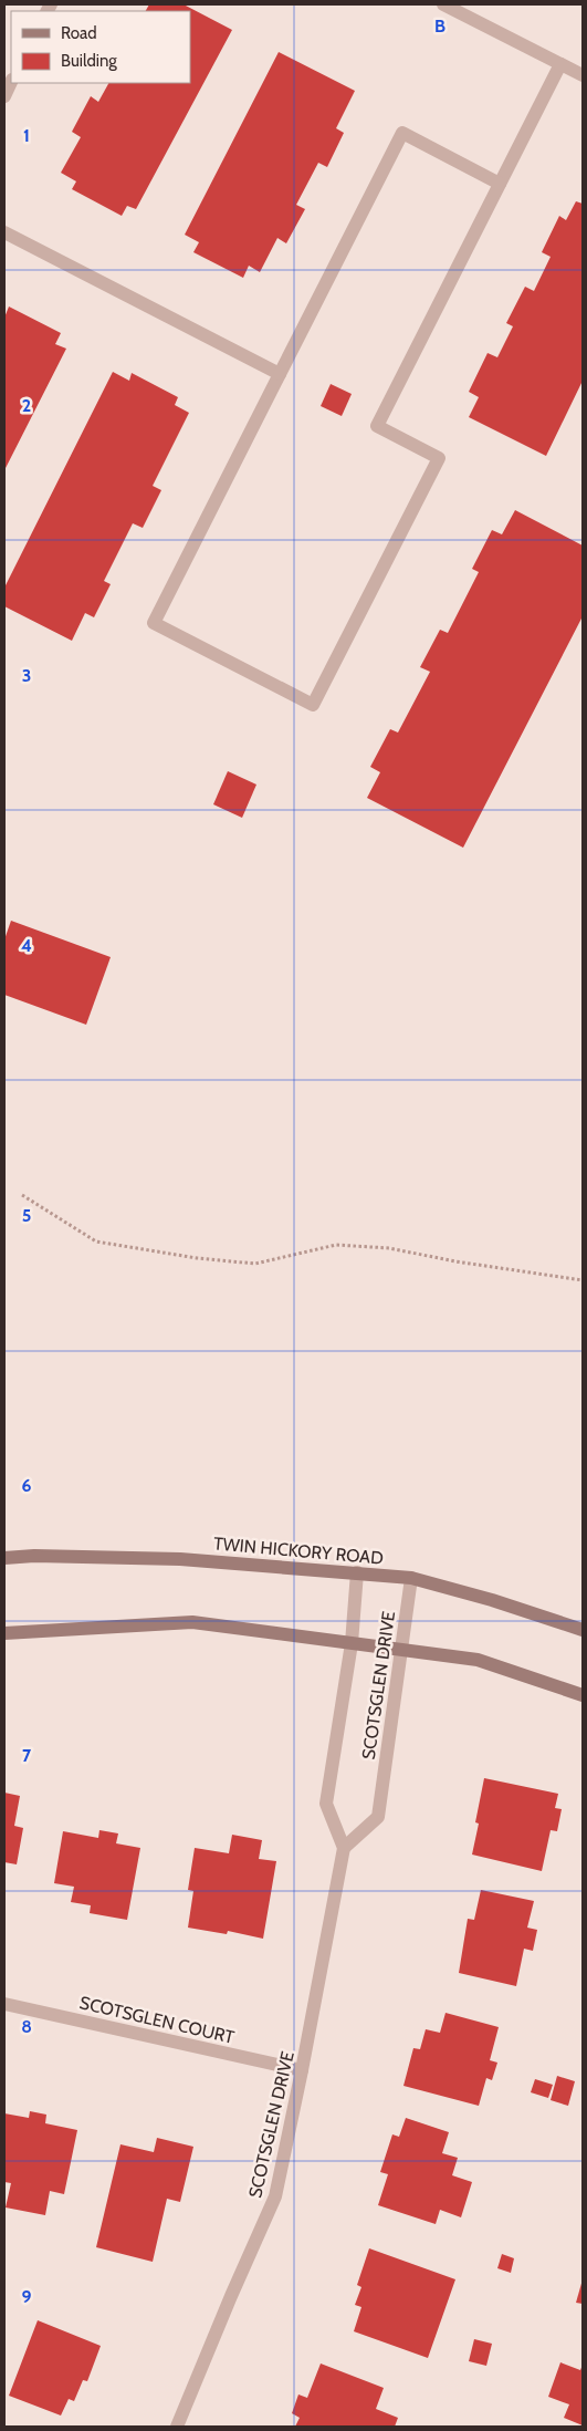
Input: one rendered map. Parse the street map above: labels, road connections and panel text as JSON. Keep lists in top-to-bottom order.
{
  "streets": {
    "main road": ["TWIN HICKORY ROAD"],
    "street": ["SCOTSGLEN DRIVE", "SCOTSGLEN COURT"]
  },
  "crossings": [
    ["TWIN HICKORY ROAD", "SCOTSGLEN DRIVE"],
    ["SCOTSGLEN DRIVE", "SCOTSGLEN COURT"]
  ],
  "legend": ["Road", "Building"],
  "grid": {
    "columns": ["B"],
    "rows": [
      "1",
      "2",
      "3",
      "4",
      "5",
      "6",
      "7",
      "8",
      "9"
    ]
  }
}
